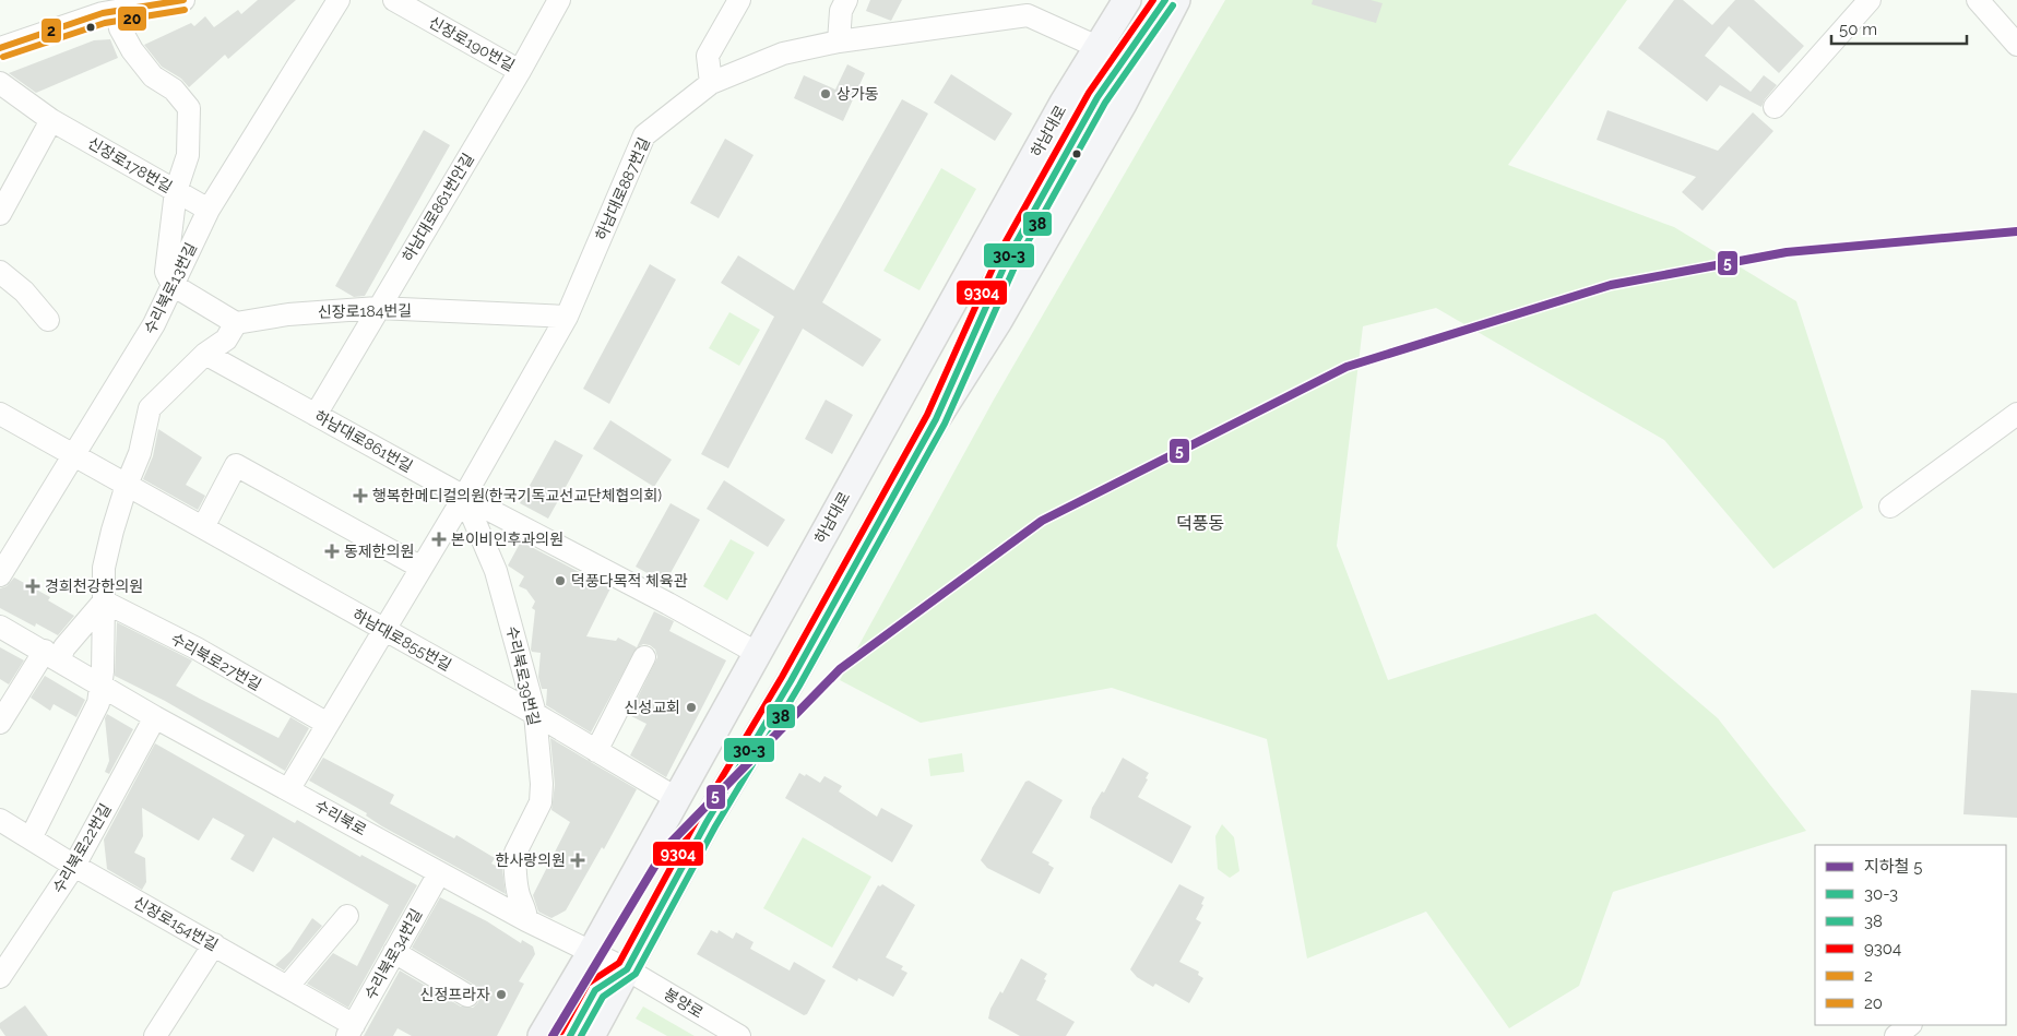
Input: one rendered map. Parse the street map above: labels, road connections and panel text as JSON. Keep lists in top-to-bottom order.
{
  "streets": {
    "main road": ["하남대로"],
    "street": [
      "신장로190번길",
      "신장로178번길",
      "하남대로887번길",
      "하남대로861번안길",
      "수리북로13번길",
      "신장로184번길",
      "하남대로861번길",
      "하남대로855번길",
      "수리북로27번길",
      "수리북로39번길",
      "수리북로",
      "수리북로22번길",
      "신장로154번길",
      "수리북로34번길",
      "봉양로"
    ]
  },
  "crossings": [
    ["신장로190번길", "하남대로861번안길"],
    ["하남대로", "하남대로887번길"],
    ["하남대로", "하남대로861번길"],
    ["하남대로", "하남대로855번길"],
    ["하남대로", "수리북로"],
    ["신장로178번길", "수리북로13번길"],
    ["하남대로887번길", "신장로184번길"],
    ["하남대로887번길", "하남대로861번길"],
    ["하남대로887번길", "수리북로39번길"],
    ["하남대로861번안길", "신장로184번길"],
    ["하남대로861번안길", "하남대로861번길"],
    ["수리북로13번길", "하남대로855번길"],
    ["하남대로861번길", "수리북로39번길"],
    ["하남대로855번길", "수리북로39번길"],
    ["수리북로39번길", "수리북로"],
    ["수리북로", "수리북로22번길"],
    ["수리북로", "수리북로34번길"],
    ["수리북로", "봉양로"],
    ["수리북로22번길", "신장로154번길"],
    ["신장로154번길", "수리북로34번길"]
  ],
  "districts": ["덕풍동"],
  "places": {
    "other": [
      "상가동",
      "덕풍다목적 체육관",
      "신성교회",
      "신정프라자"
    ],
    "health": [
      "행복한메디컬의원(한국기독교선교단체협의회)",
      "본이비인후과의원",
      "동제한의원",
      "경희천강한의원",
      "한사랑의원"
    ]
  },
  "lines": [
    "transit line 30-3",
    "transit line 9304",
    "transit line 2",
    "transit line 38",
    "transit line 20",
    "metro line 5"
  ],
  "legend": [
    "지하철 5",
    "30-3",
    "38",
    "9304",
    "2",
    "20"
  ],
  "scale_bar": "50 m"
}
